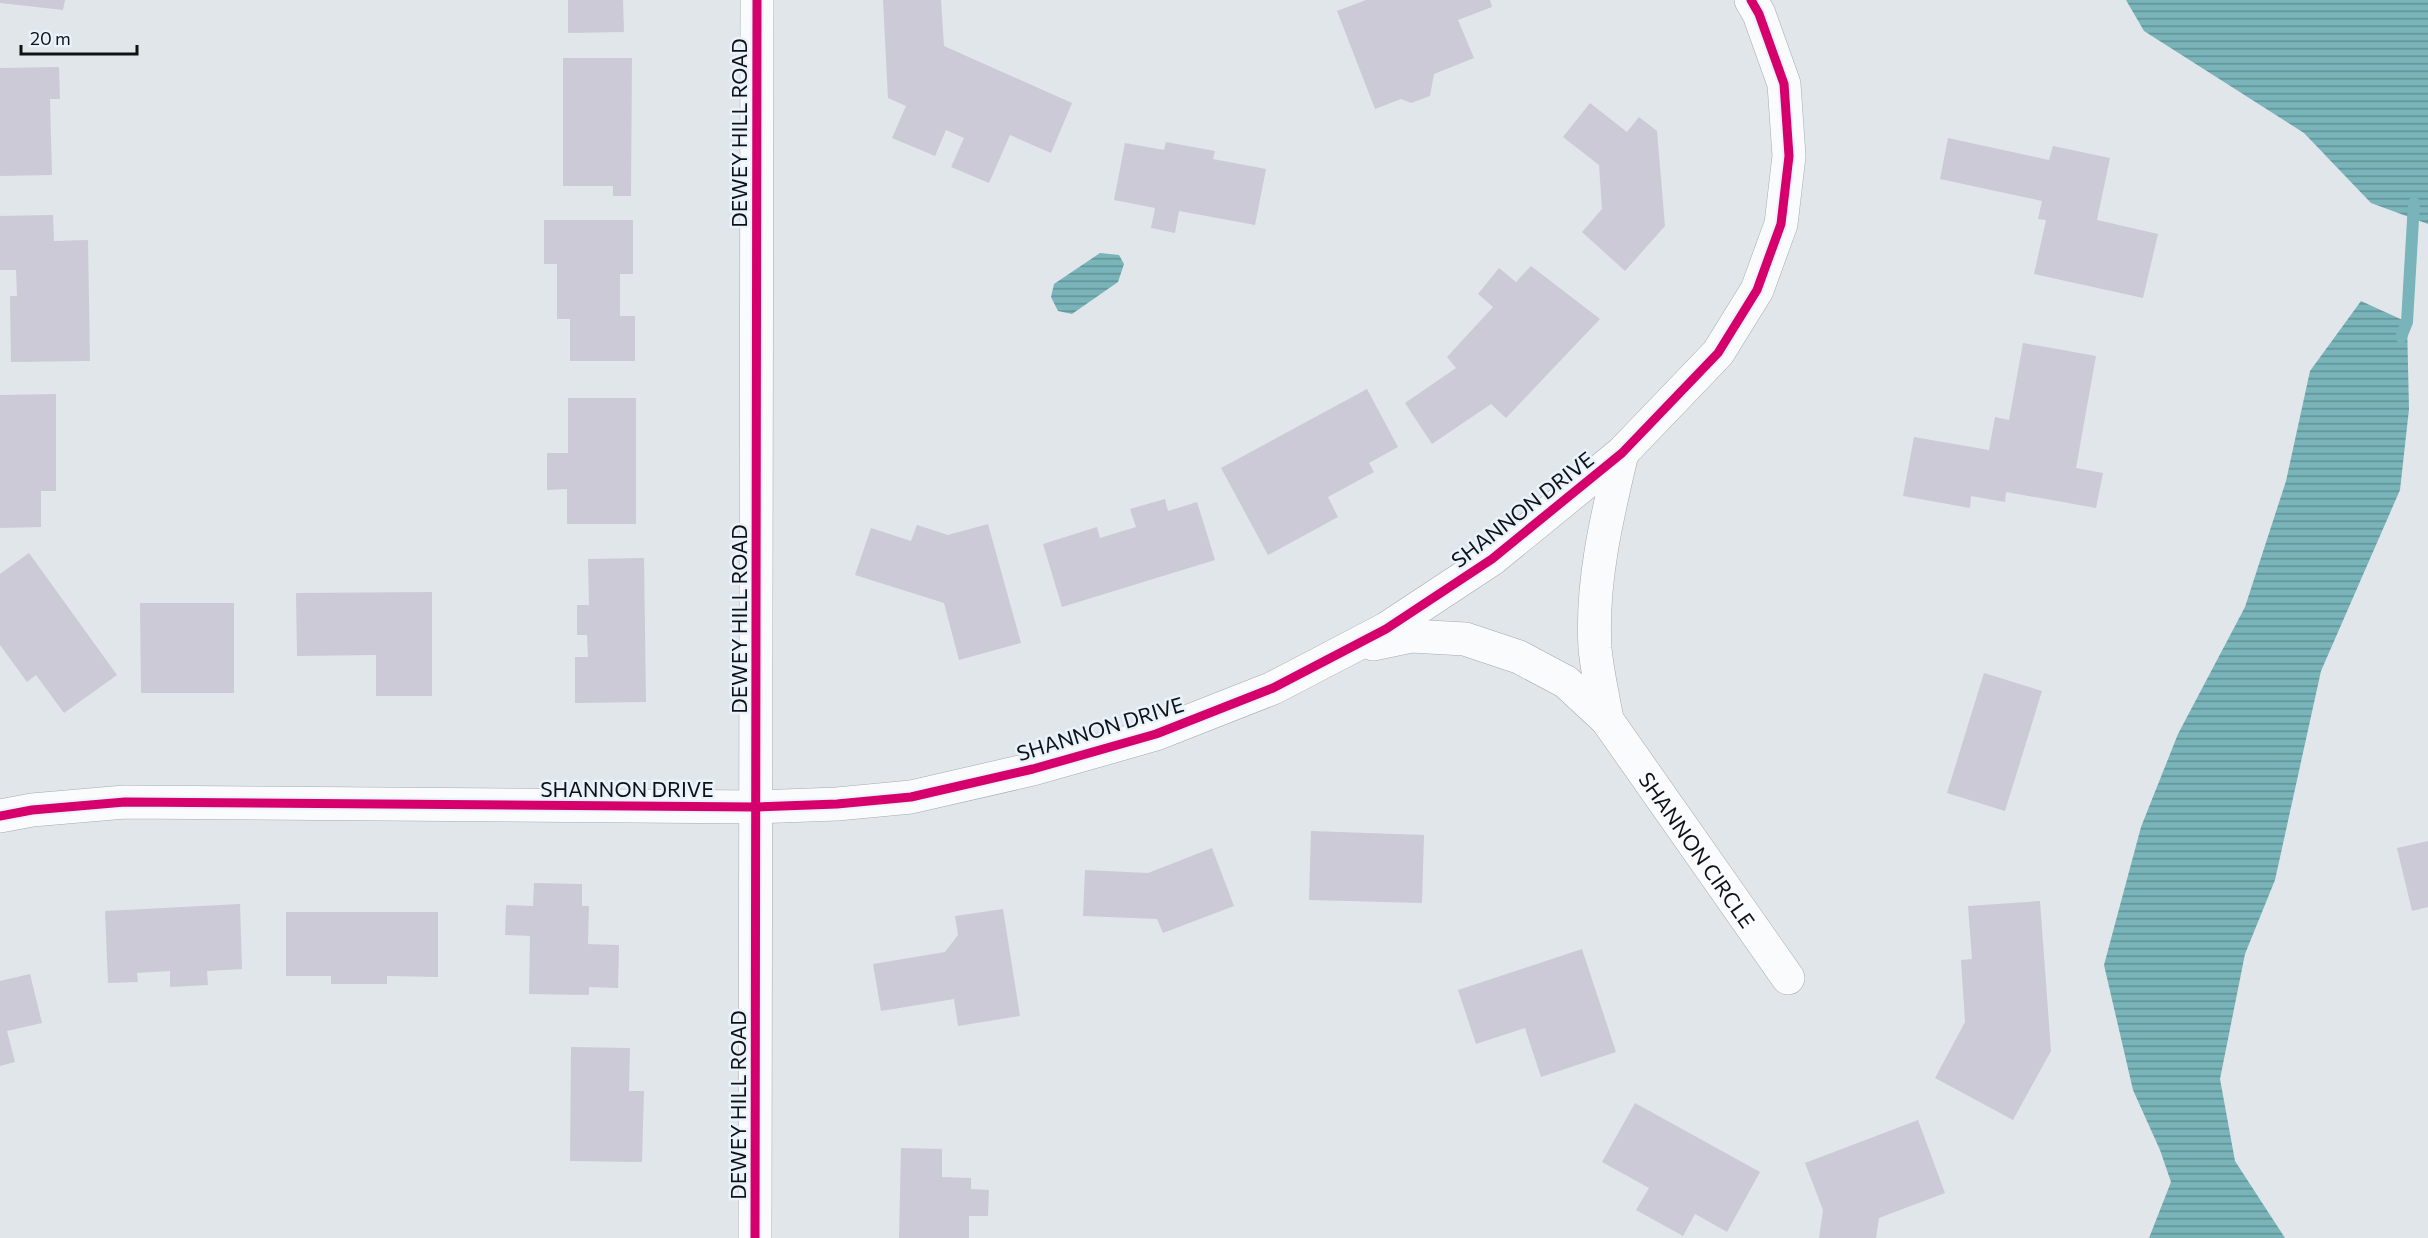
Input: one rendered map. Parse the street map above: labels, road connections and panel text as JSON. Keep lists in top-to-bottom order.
{
  "streets": {
    "street": ["DEWEY HILL ROAD", "SHANNON DRIVE", "SHANNON CIRCLE"]
  },
  "crossings": [
    ["DEWEY HILL ROAD", "SHANNON DRIVE"],
    ["SHANNON DRIVE", "SHANNON CIRCLE"]
  ],
  "scale_bar": "20 m"
}
